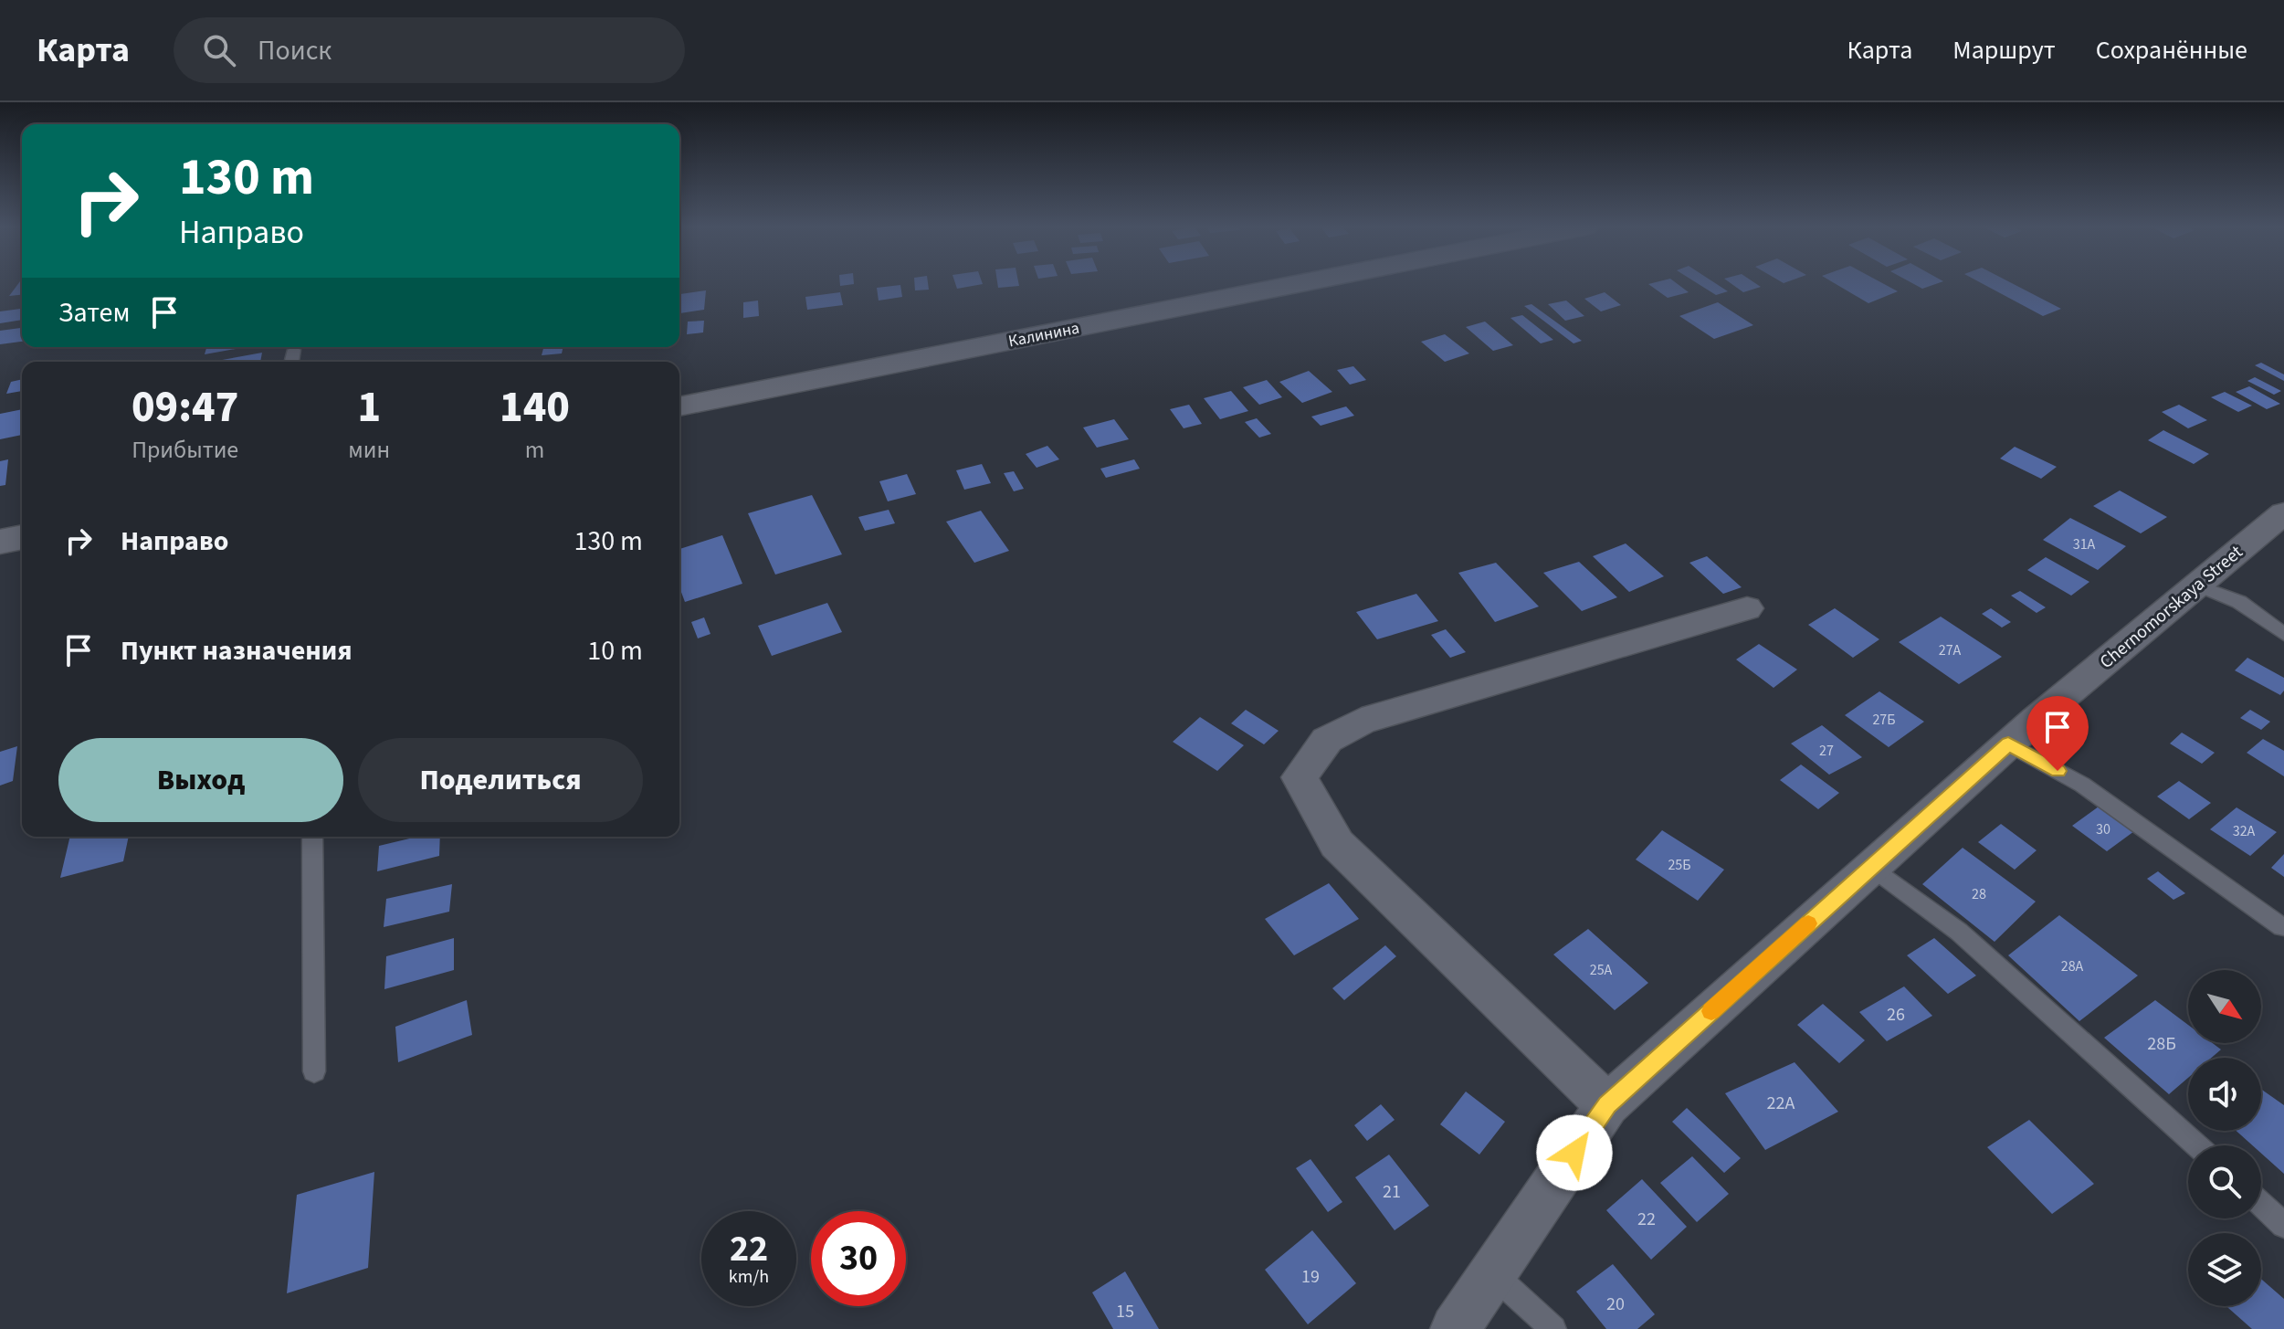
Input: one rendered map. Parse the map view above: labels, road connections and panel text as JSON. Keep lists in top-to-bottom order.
{
  "streets": {
    "street": ["Калинина", "Chernomorskaya Street"]
  },
  "house_numbers": [
    "31А",
    "27А",
    "27Б",
    "27",
    "30",
    "32А",
    "25Б",
    "28",
    "28А",
    "25А",
    "26",
    "28Б",
    "22А",
    "21",
    "22",
    "19",
    "20",
    "15"
  ],
  "north": "bottom right",
  "page": {
    "header": "Карта",
    "search": "Поиск",
    "nav": ["Карта", "Маршрут", "Сохранённые"],
    "turn": ["130 m", "Направо"],
    "then": "Затем",
    "eta": [
      "09:47",
      "Прибытие",
      "1",
      "мин",
      "140",
      "m"
    ],
    "list": [
      {
        "name": "Направо",
        "value": "130 m"
      },
      {
        "name": "Пункт назначения",
        "value": "10 m"
      }
    ],
    "buttons": ["Выход", "Поделиться"],
    "speed": "22 km/h",
    "limit": "30"
  }
}
